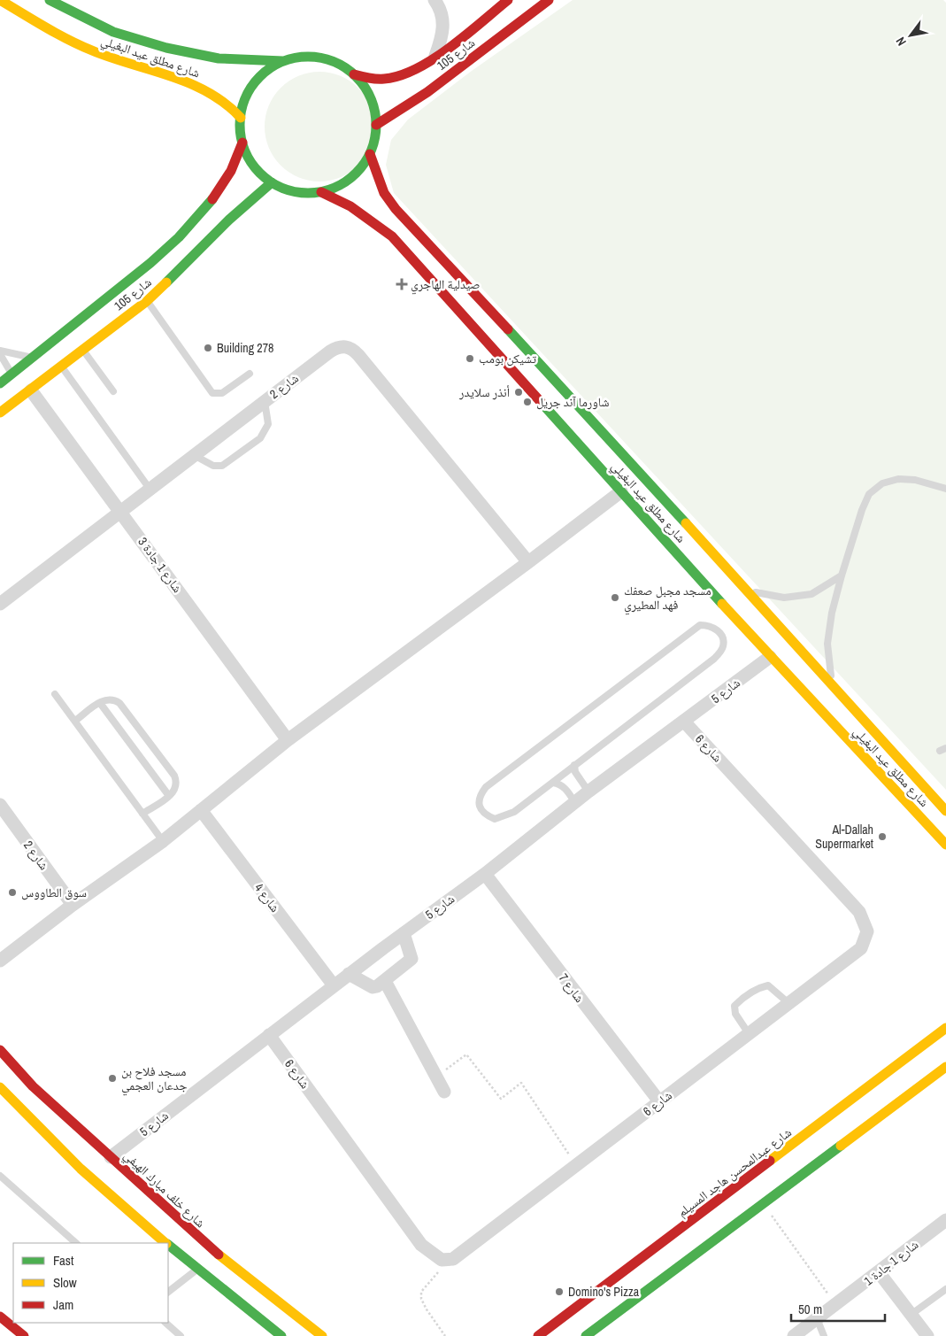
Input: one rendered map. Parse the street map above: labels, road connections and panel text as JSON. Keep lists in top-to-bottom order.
{
  "streets": {
    "main road": [
      "شارع 105",
      "شارع مطلق عيد البغيلي",
      "شارع عبدالمحسن هاجد المسيلم",
      "شارع خلف مبارك الهيفي"
    ],
    "street": [
      "شارع 2",
      "شارع 1 جادة 3",
      "شارع 5",
      "شارع 6",
      "شارع 4",
      "شارع 7",
      "شارع 1 جادة 1"
    ]
  },
  "crossings": [
    ["شارع 105", "شارع مطلق عيد البغيلي"],
    ["شارع 105", "شارع 1 جادة 3"],
    ["شارع مطلق عيد البغيلي", "شارع 5"],
    ["شارع 2", "شارع 1 جادة 3"],
    ["شارع 5", "شارع 6"],
    ["شارع 5", "شارع 4"],
    ["شارع 5", "شارع 7"],
    ["شارع 5", "شارع خلف مبارك الهيفي"],
    ["شارع 6", "شارع 7"]
  ],
  "places": {
    "health": ["صيدلية الهاجري"],
    "other": [
      "Building 278",
      "تشيكن بومب",
      "أنذر سلايدر",
      "شاورما آند جريل",
      "مسجد مجبل صعفك فهد المطيري",
      "Al-Dallah Supermarket",
      "سوق الطاووس",
      "مسجد فلاح بن جدعان العجمي",
      "Domino's Pizza"
    ]
  },
  "legend": ["Fast", "Slow", "Jam"],
  "scale_bar": "50 m",
  "north": "bottom left"
}
